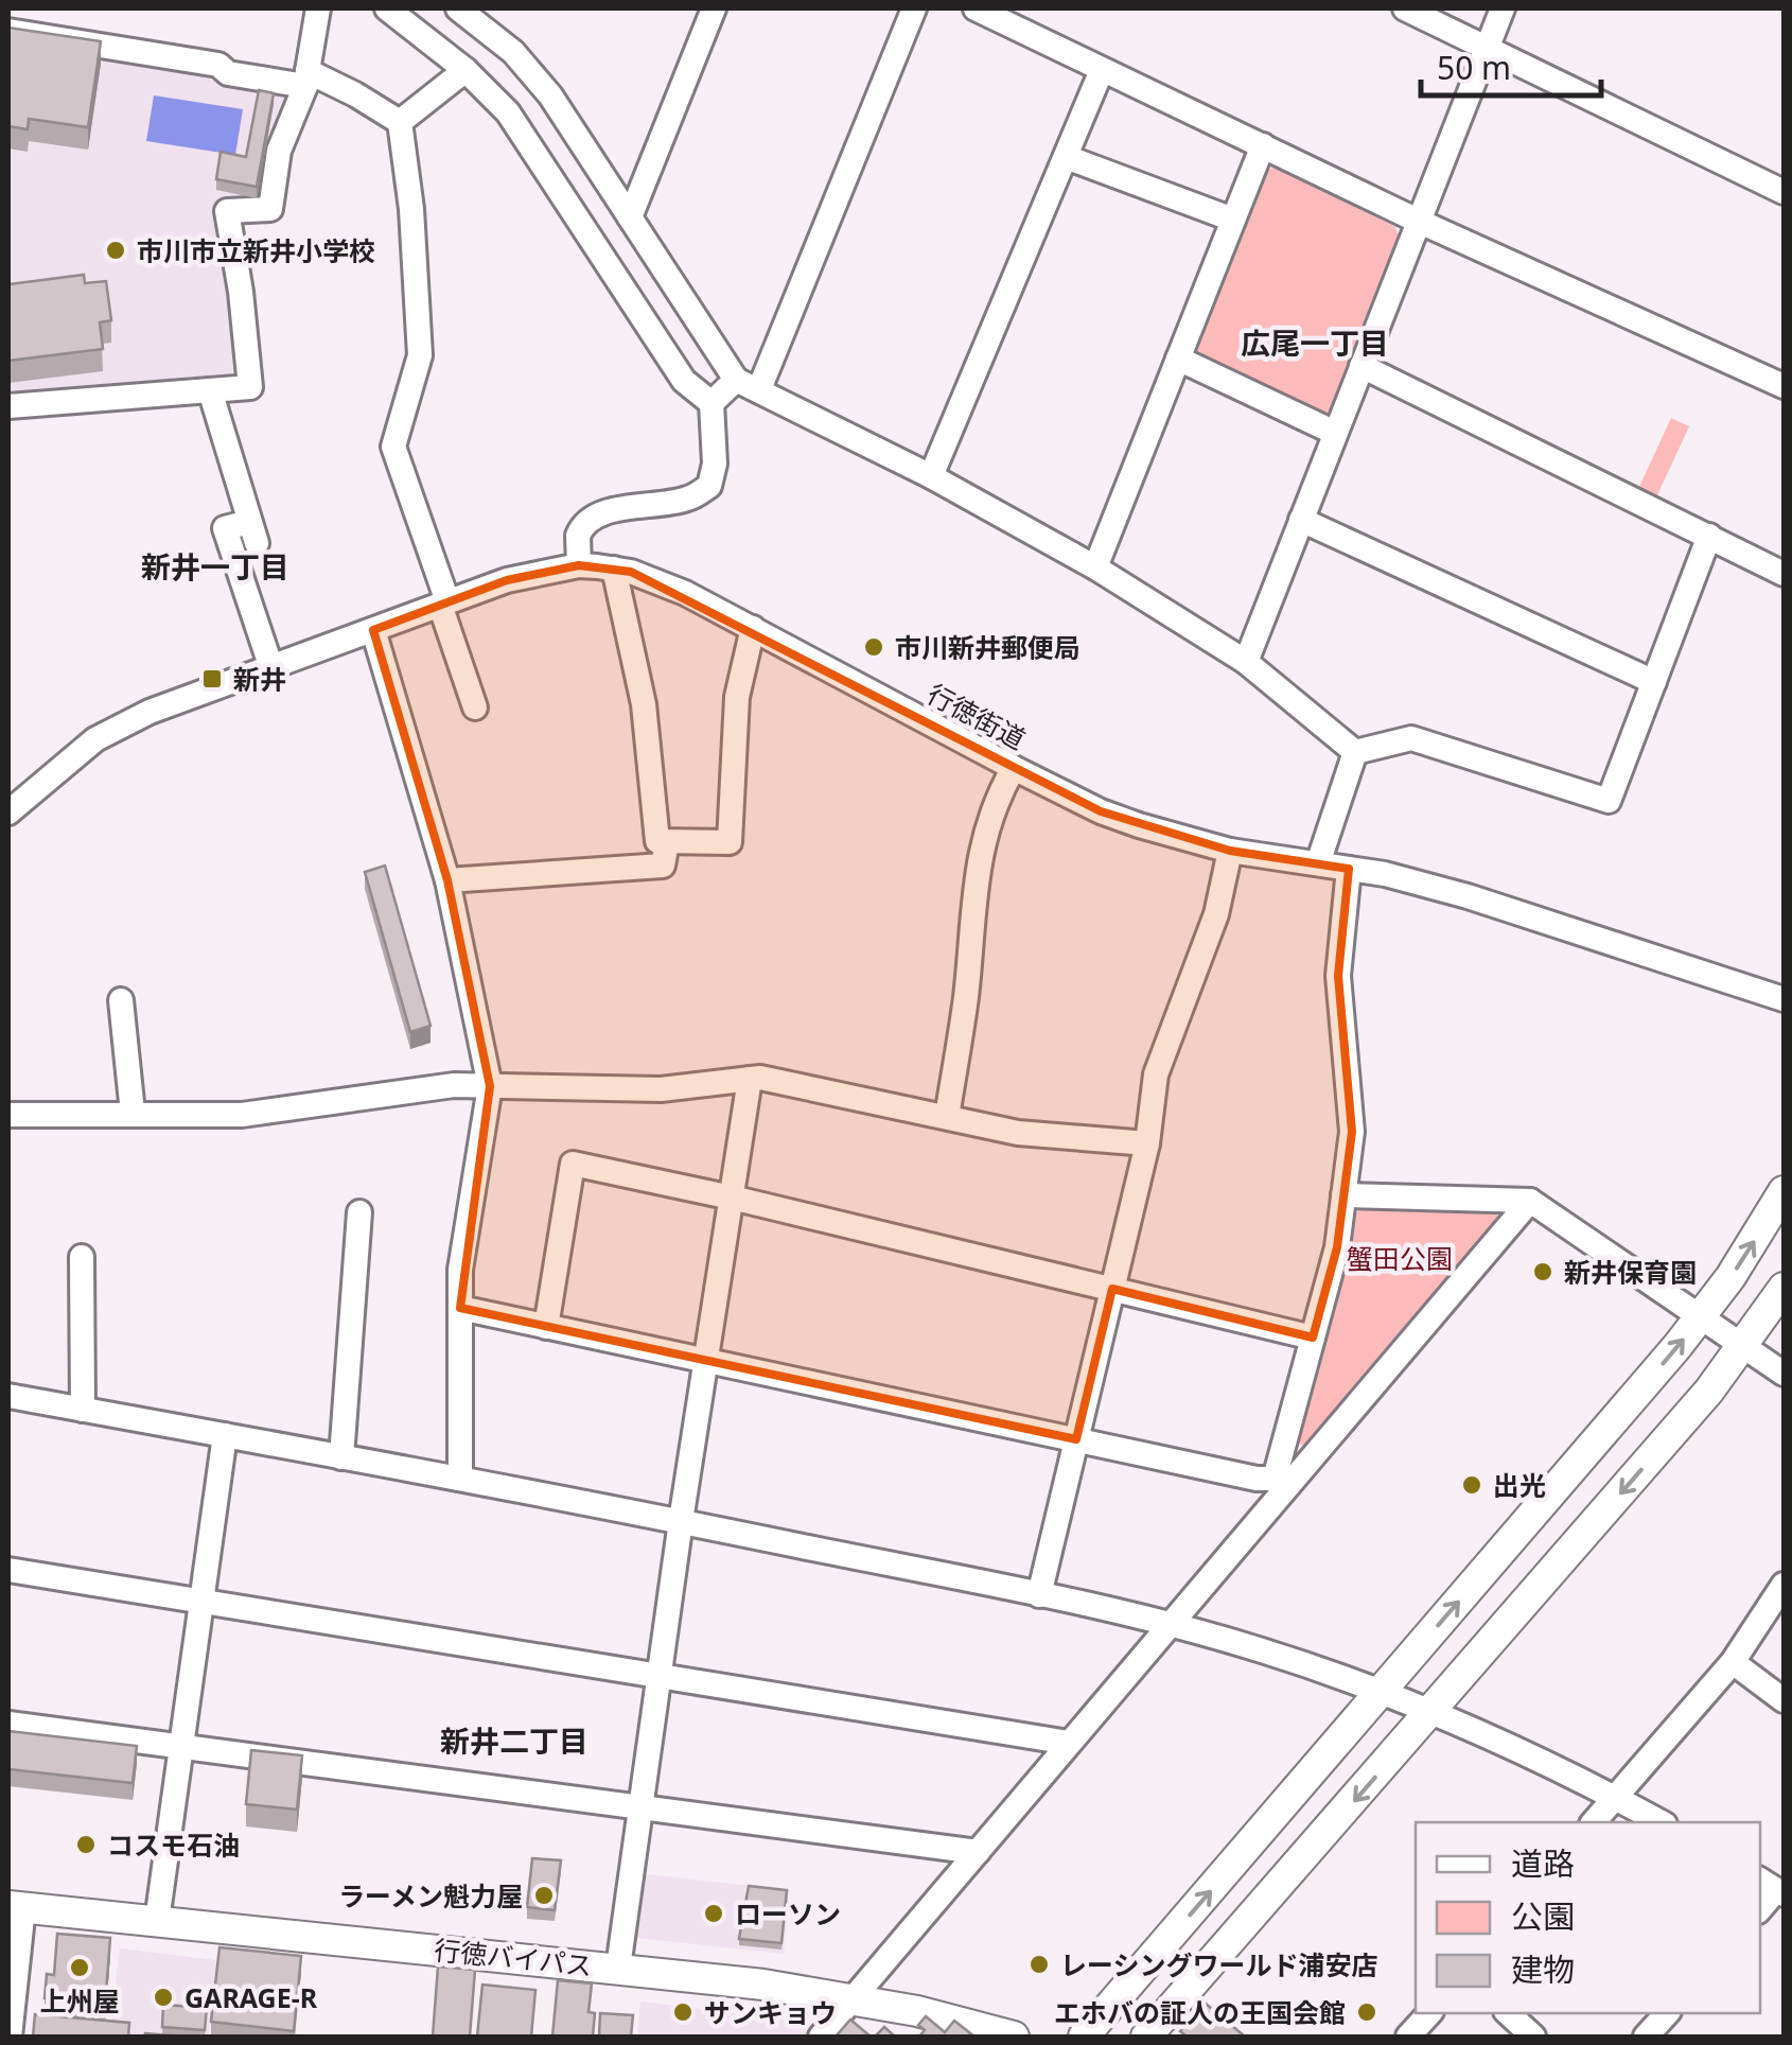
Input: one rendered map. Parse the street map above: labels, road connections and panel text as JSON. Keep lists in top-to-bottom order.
{
  "streets": {
    "main road": ["行徳バイパス"],
    "street": ["行徳街道"]
  },
  "districts": ["広尾一丁目", "新井一丁目", "新井二丁目"],
  "parks": ["蟹田公園"],
  "places": {
    "other": [
      "市川市立新井小学校",
      "市川新井郵便局",
      "新井保育園",
      "出光",
      "コスモ石油",
      "ラーメン魁力屋",
      "ローソン",
      "レーシングワールド浦安店",
      "上州屋",
      "GARAGE-R",
      "サンキョウ",
      "エホバの証人の王国会館"
    ],
    "transit": ["新井"]
  },
  "legend": ["道路", "公園", "建物"],
  "scale_bar": "50 m"
}
